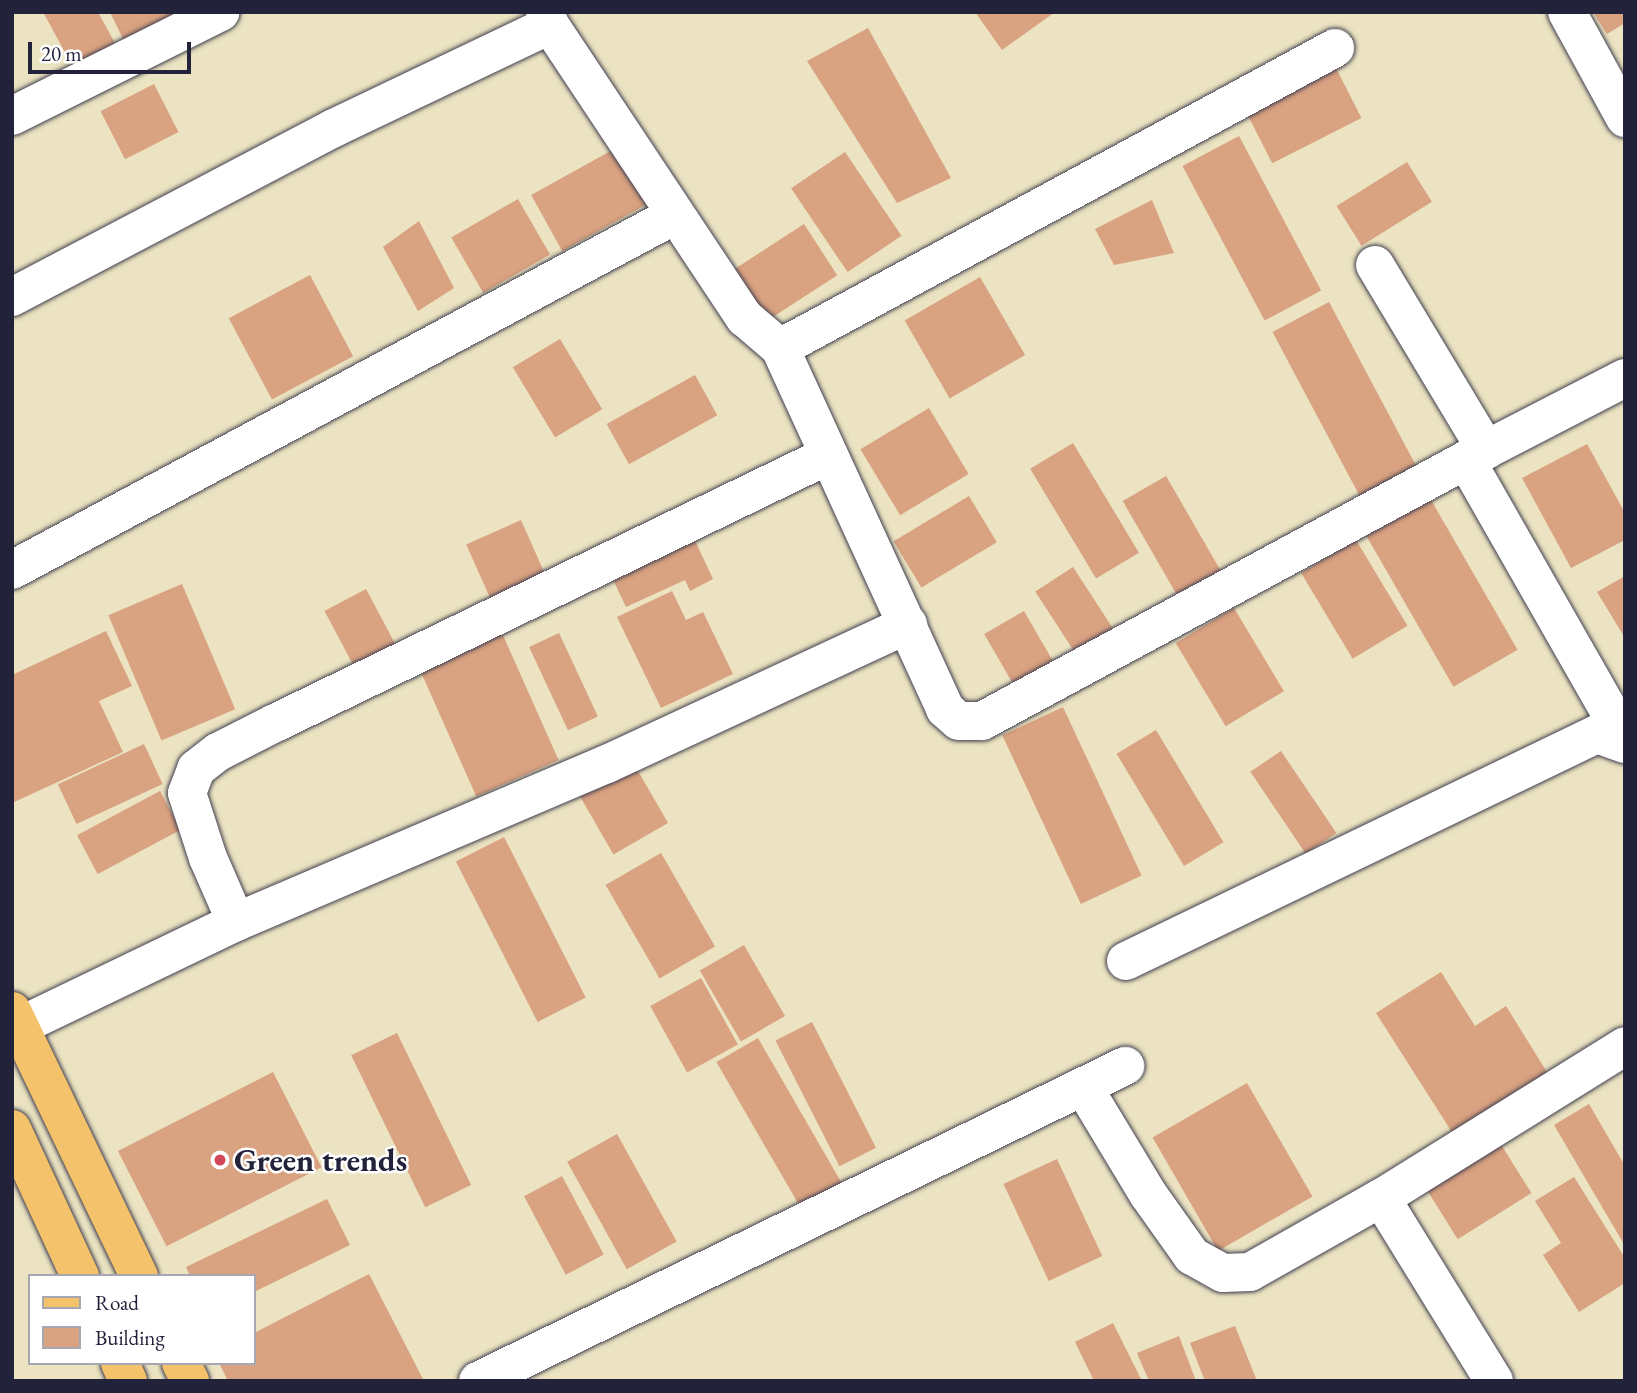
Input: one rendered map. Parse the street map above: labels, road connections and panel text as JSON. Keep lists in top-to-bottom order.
{
  "places": ["Green trends"],
  "legend": ["Road", "Building"],
  "scale_bar": "20 m"
}
